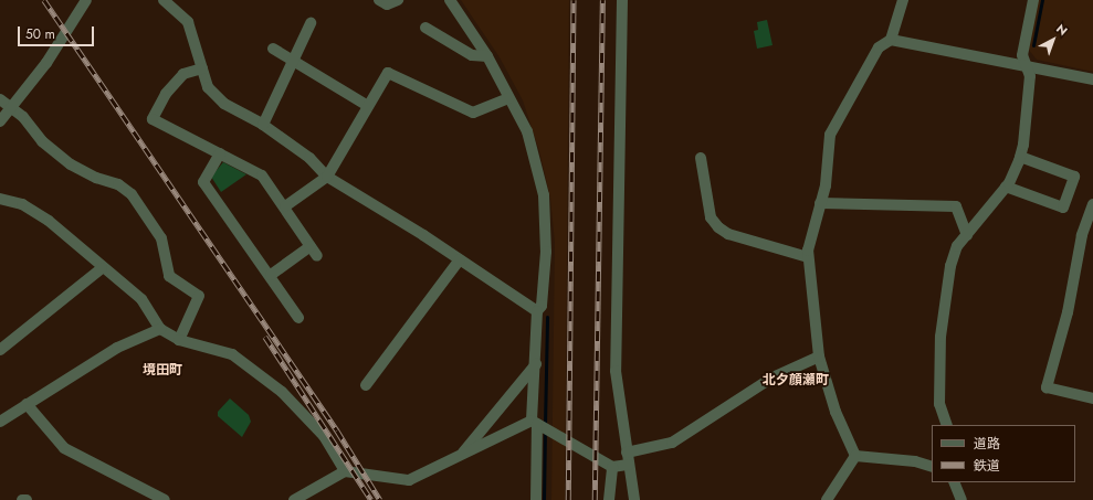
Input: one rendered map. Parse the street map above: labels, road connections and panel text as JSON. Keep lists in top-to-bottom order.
{
  "districts": ["境田町", "北夕顔瀬町"],
  "legend": ["道路", "鉄道"],
  "scale_bar": "50 m",
  "north": "top right"
}
